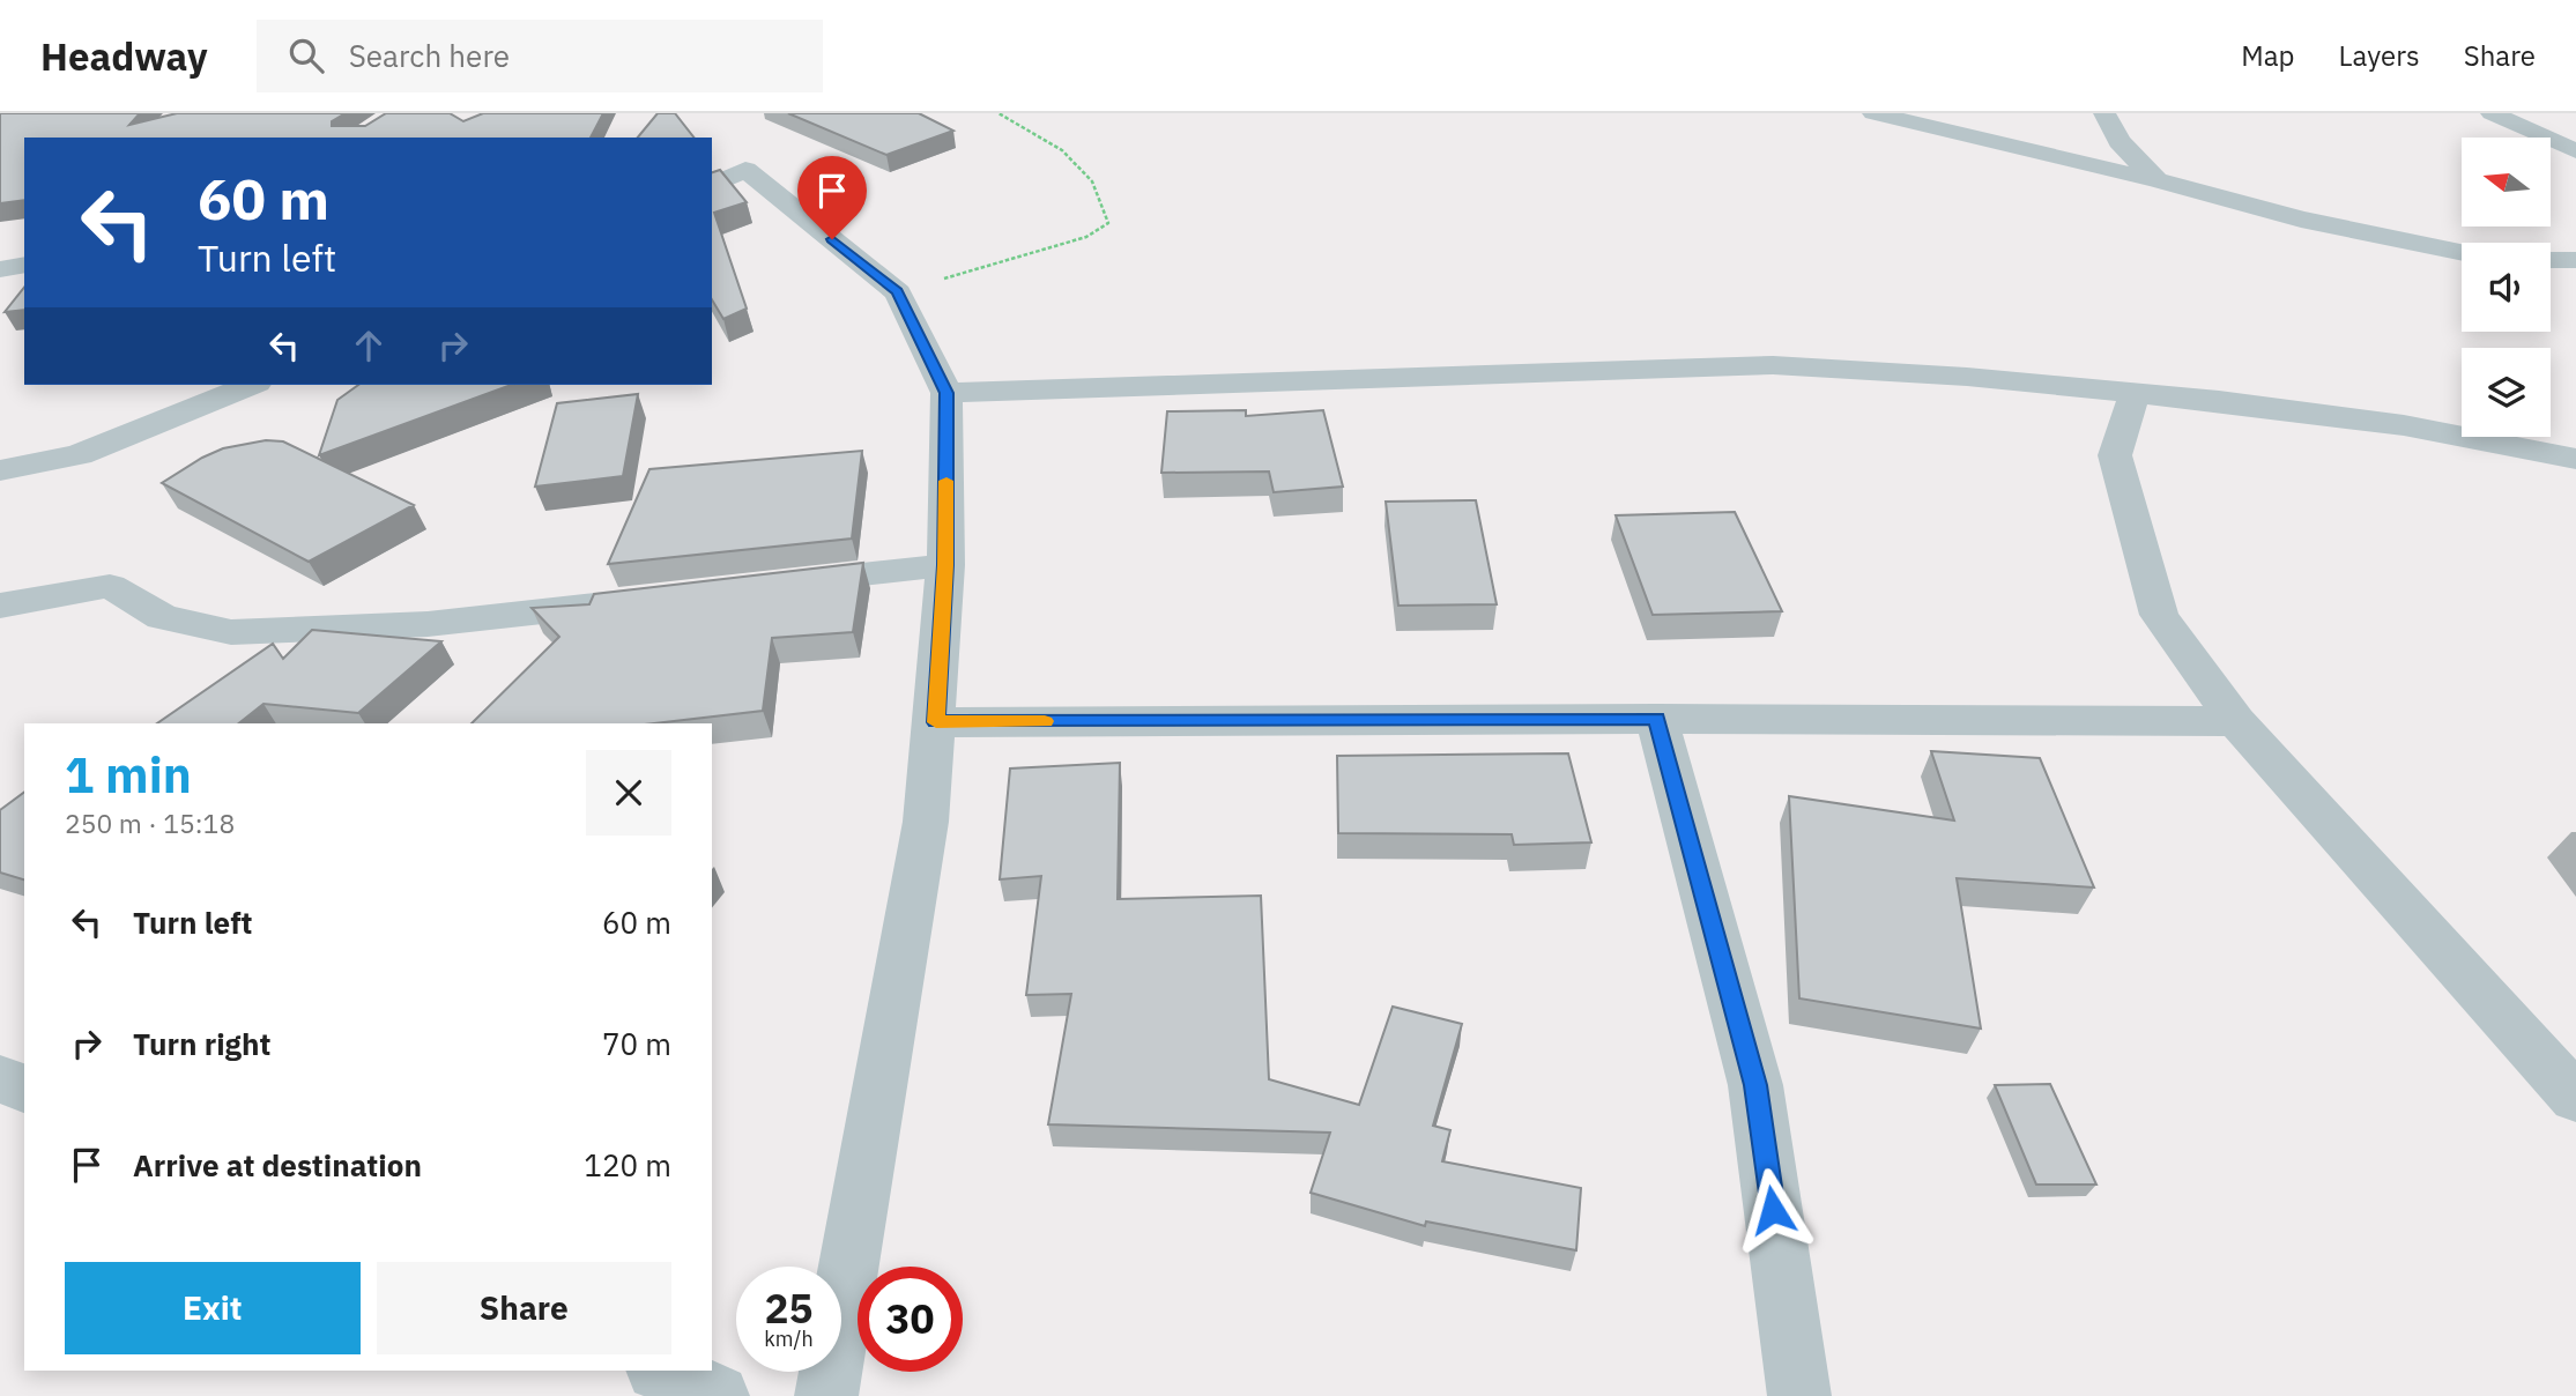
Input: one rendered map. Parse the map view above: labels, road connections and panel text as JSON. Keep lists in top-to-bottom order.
{
  "north": "left",
  "page": {
    "header": "Headway",
    "search": "Search here",
    "nav": ["Map", "Layers", "Share"],
    "turn": ["60 m", "Turn left"],
    "heading": ["1 min", "250 m · 15:18"],
    "list": [
      {
        "name": "Turn left",
        "value": "60 m"
      },
      {
        "name": "Turn right",
        "value": "70 m"
      },
      {
        "name": "Arrive at destination",
        "value": "120 m"
      }
    ],
    "buttons": ["Exit", "Share"],
    "speed": "25 km/h",
    "limit": "30"
  }
}
